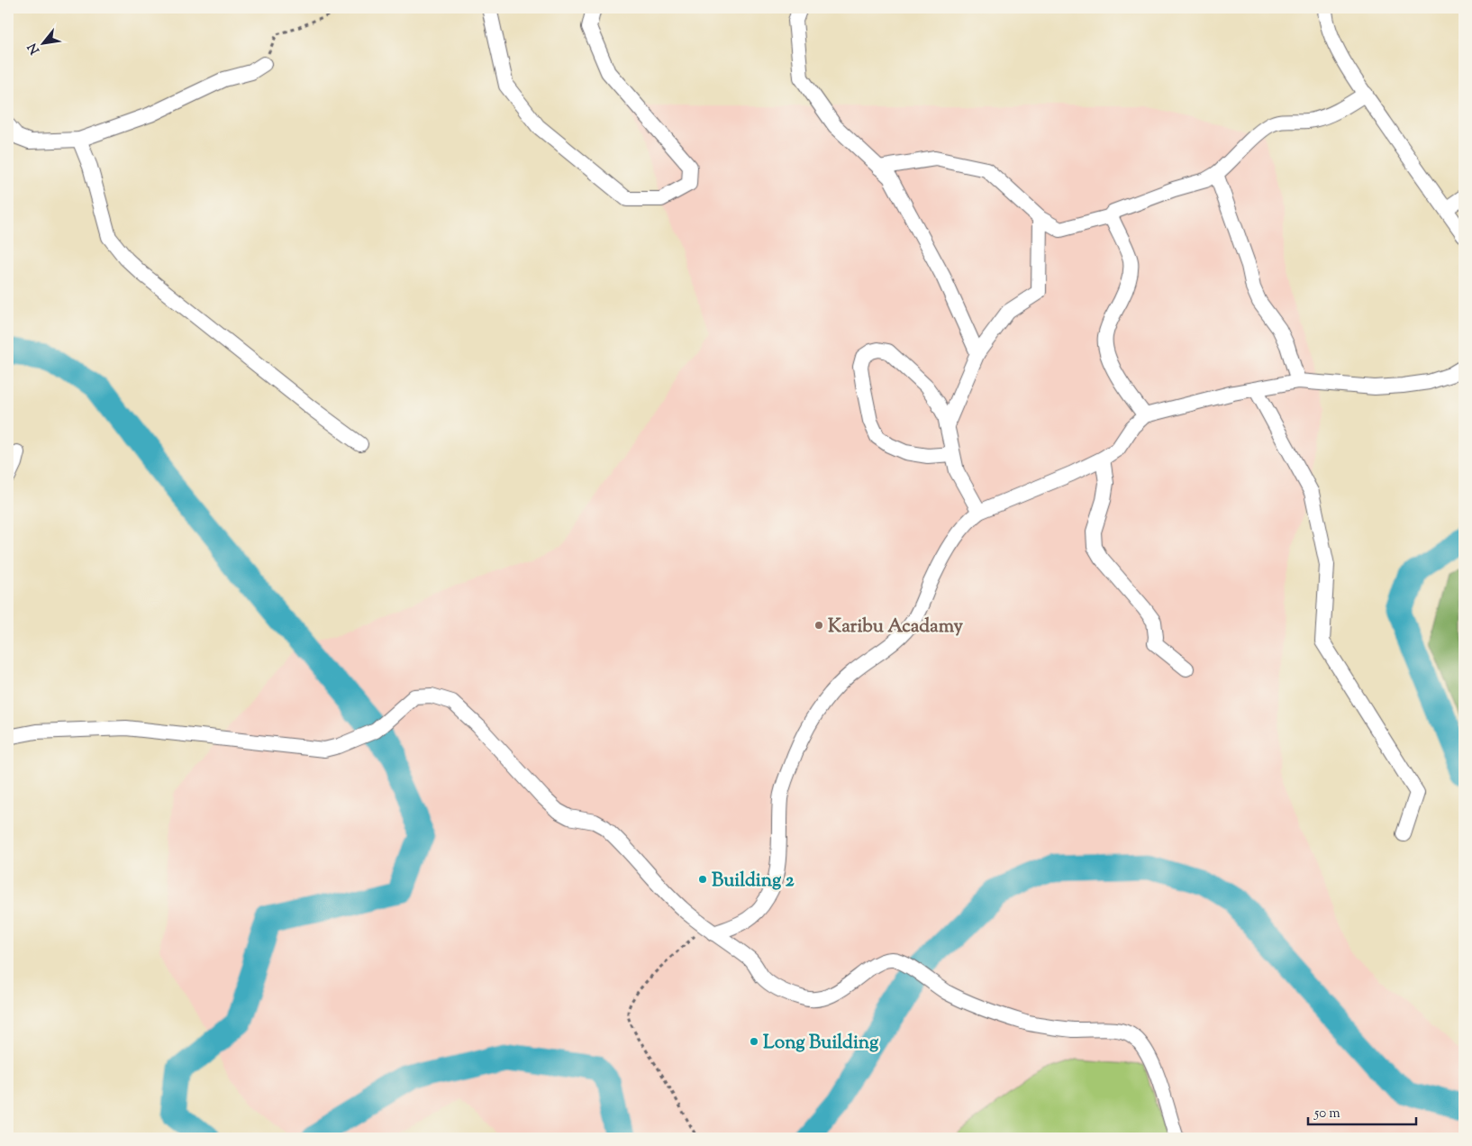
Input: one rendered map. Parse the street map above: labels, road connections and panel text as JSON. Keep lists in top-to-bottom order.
{
  "places": ["Karibu Acadamy", "Building 2", "Long Building"],
  "scale_bar": "50 m",
  "north": "bottom left"
}
